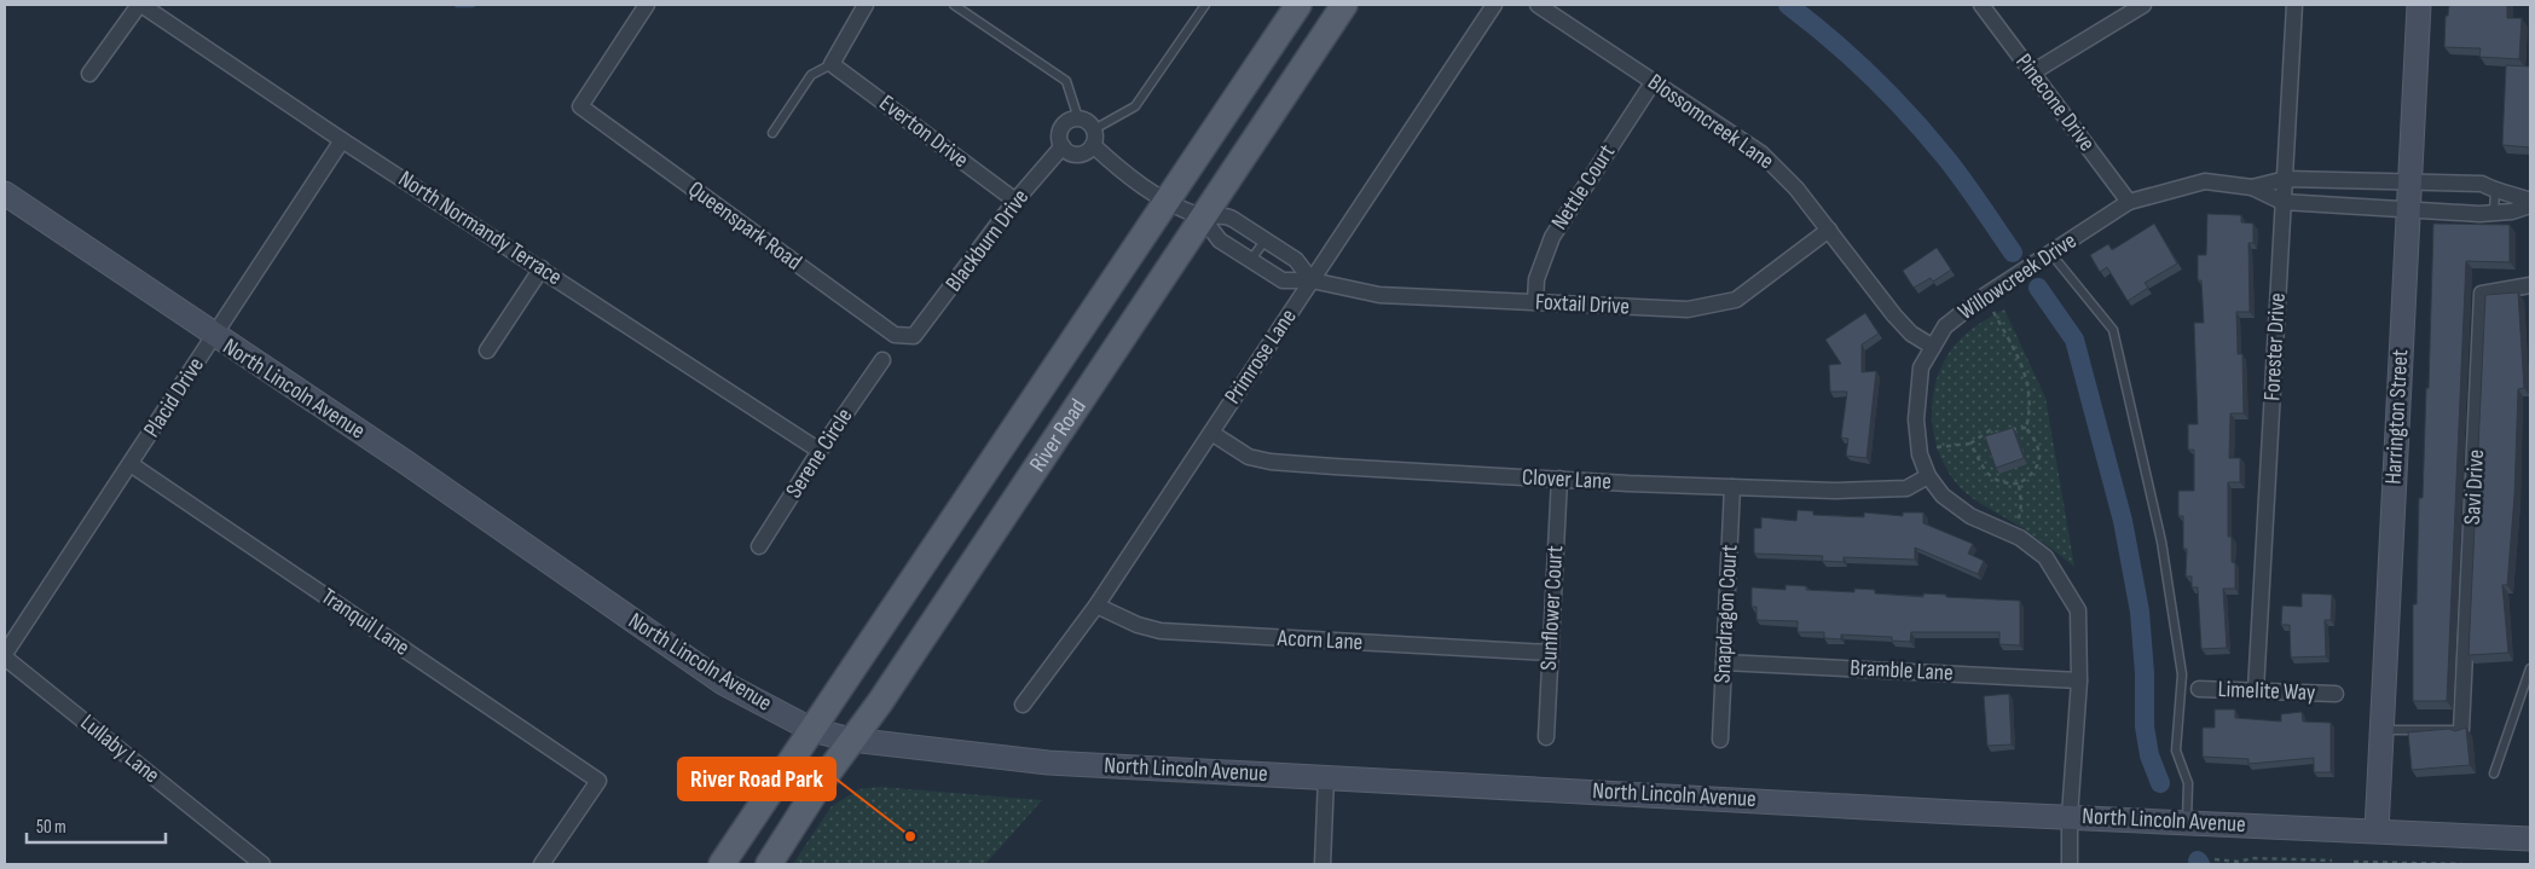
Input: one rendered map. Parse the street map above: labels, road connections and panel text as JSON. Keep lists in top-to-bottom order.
{
  "streets": {
    "main road": ["North Lincoln Avenue", "Harrington Street", "River Road"],
    "street": [
      "Pinecone Drive",
      "Blossomcreek Lane",
      "Everton Drive",
      "Nettle Court",
      "Queenspark Road",
      "North Normandy Terrace",
      "Blackburn Drive",
      "Willowcreek Drive",
      "Foxtail Drive",
      "Forester Drive",
      "Primrose Lane",
      "Placid Drive",
      "Serene Circle",
      "Clover Lane",
      "Savi Drive",
      "Sunflower Court",
      "Snapdragon Court",
      "Tranquil Lane",
      "Acorn Lane",
      "Bramble Lane",
      "Limelite Way",
      "Lullaby Lane"
    ]
  },
  "crossings": [
    ["Pinecone Drive", "Willowcreek Drive"],
    ["Blossomcreek Lane", "Nettle Court"],
    ["Blossomcreek Lane", "Willowcreek Drive"],
    ["Blossomcreek Lane", "Foxtail Drive"],
    ["Everton Drive", "Blackburn Drive"],
    ["Nettle Court", "Foxtail Drive"],
    ["Queenspark Road", "Blackburn Drive"],
    ["North Normandy Terrace", "Placid Drive"],
    ["North Normandy Terrace", "Serene Circle"],
    ["Willowcreek Drive", "Forester Drive"],
    ["Willowcreek Drive", "North Lincoln Avenue"],
    ["Willowcreek Drive", "Harrington Street"],
    ["Willowcreek Drive", "Clover Lane"],
    ["Willowcreek Drive", "Bramble Lane"],
    ["Foxtail Drive", "Primrose Lane"],
    ["Foxtail Drive", "River Road"],
    ["Forester Drive", "Limelite Way"],
    ["Primrose Lane", "Clover Lane"],
    ["Primrose Lane", "Acorn Lane"],
    ["North Lincoln Avenue", "Placid Drive"],
    ["North Lincoln Avenue", "Harrington Street"],
    ["North Lincoln Avenue", "River Road"],
    ["Placid Drive", "Tranquil Lane"],
    ["Placid Drive", "Lullaby Lane"],
    ["Clover Lane", "Sunflower Court"],
    ["Clover Lane", "Snapdragon Court"],
    ["Sunflower Court", "Acorn Lane"],
    ["Snapdragon Court", "Bramble Lane"]
  ],
  "places": ["River Road Park"],
  "scale_bar": "50 m"
}
